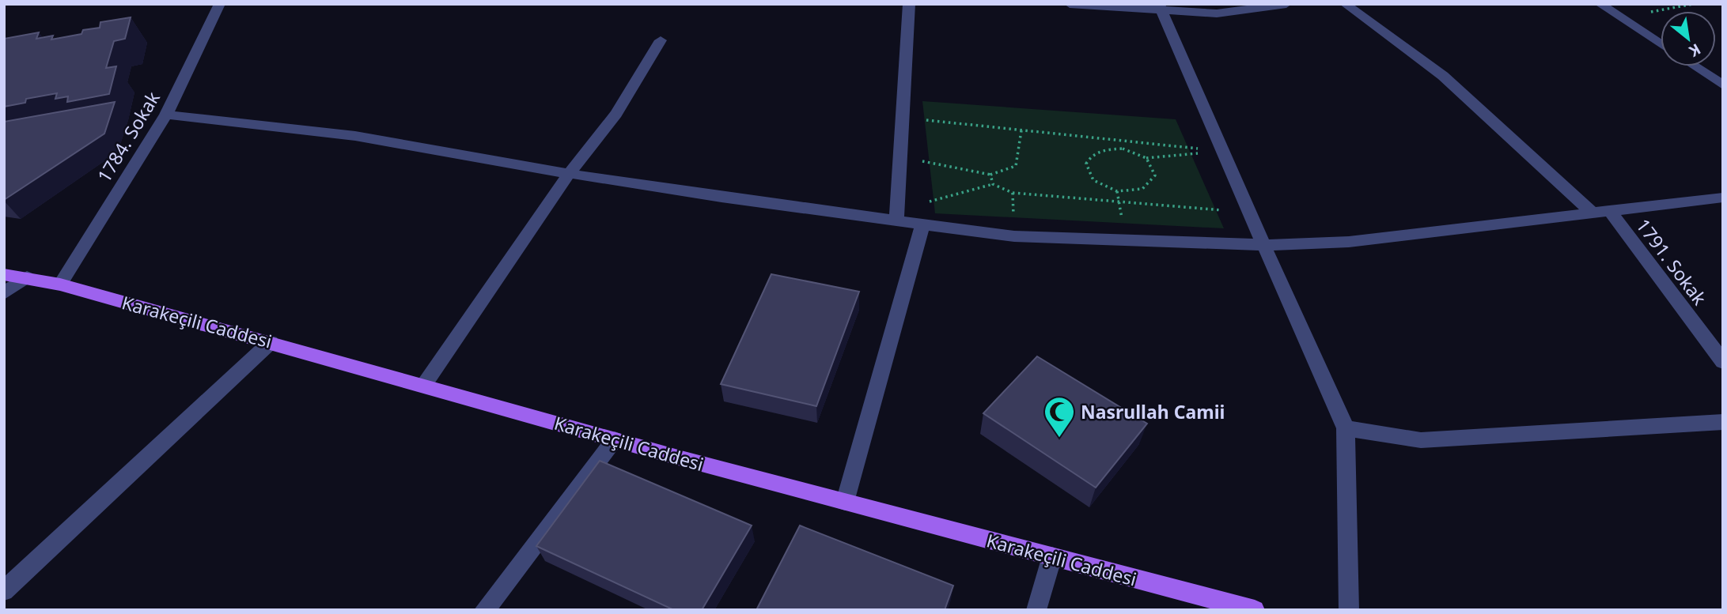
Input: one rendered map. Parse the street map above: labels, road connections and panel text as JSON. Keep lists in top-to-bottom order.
{
  "streets": {
    "main road": ["Karakeçili Caddesi"],
    "street": ["1784. Sokak", "1791. Sokak"]
  },
  "crossings": [
    ["1784. Sokak", "Karakeçili Caddesi"]
  ],
  "places": {
    "mosque": ["Nasrullah Camii"]
  },
  "north": "bottom right"
}
